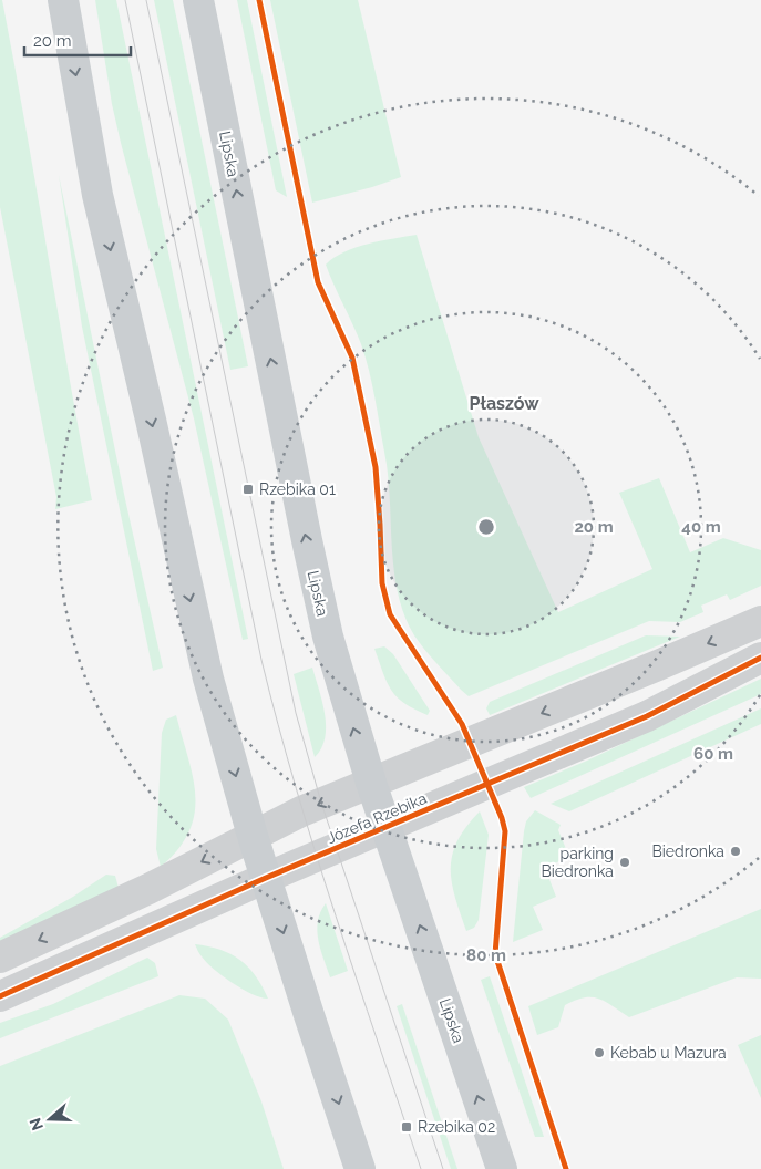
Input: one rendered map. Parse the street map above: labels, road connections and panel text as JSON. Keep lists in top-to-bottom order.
{
  "streets": {
    "main road": ["Lipska"],
    "street": ["Józefa Rzebika"]
  },
  "crossings": [
    ["Lipska", "Józefa Rzebika"]
  ],
  "districts": ["Płaszów"],
  "places": {
    "transit": ["Rzebika 01", "Rzebika 02"],
    "other": ["Biedronka", "parking Biedronka", "Kebab u Mazura"]
  },
  "scale_bar": "20 m",
  "north": "left",
  "rings": [
    "20 m",
    "40 m",
    "60 m",
    "80 m"
  ]
}
